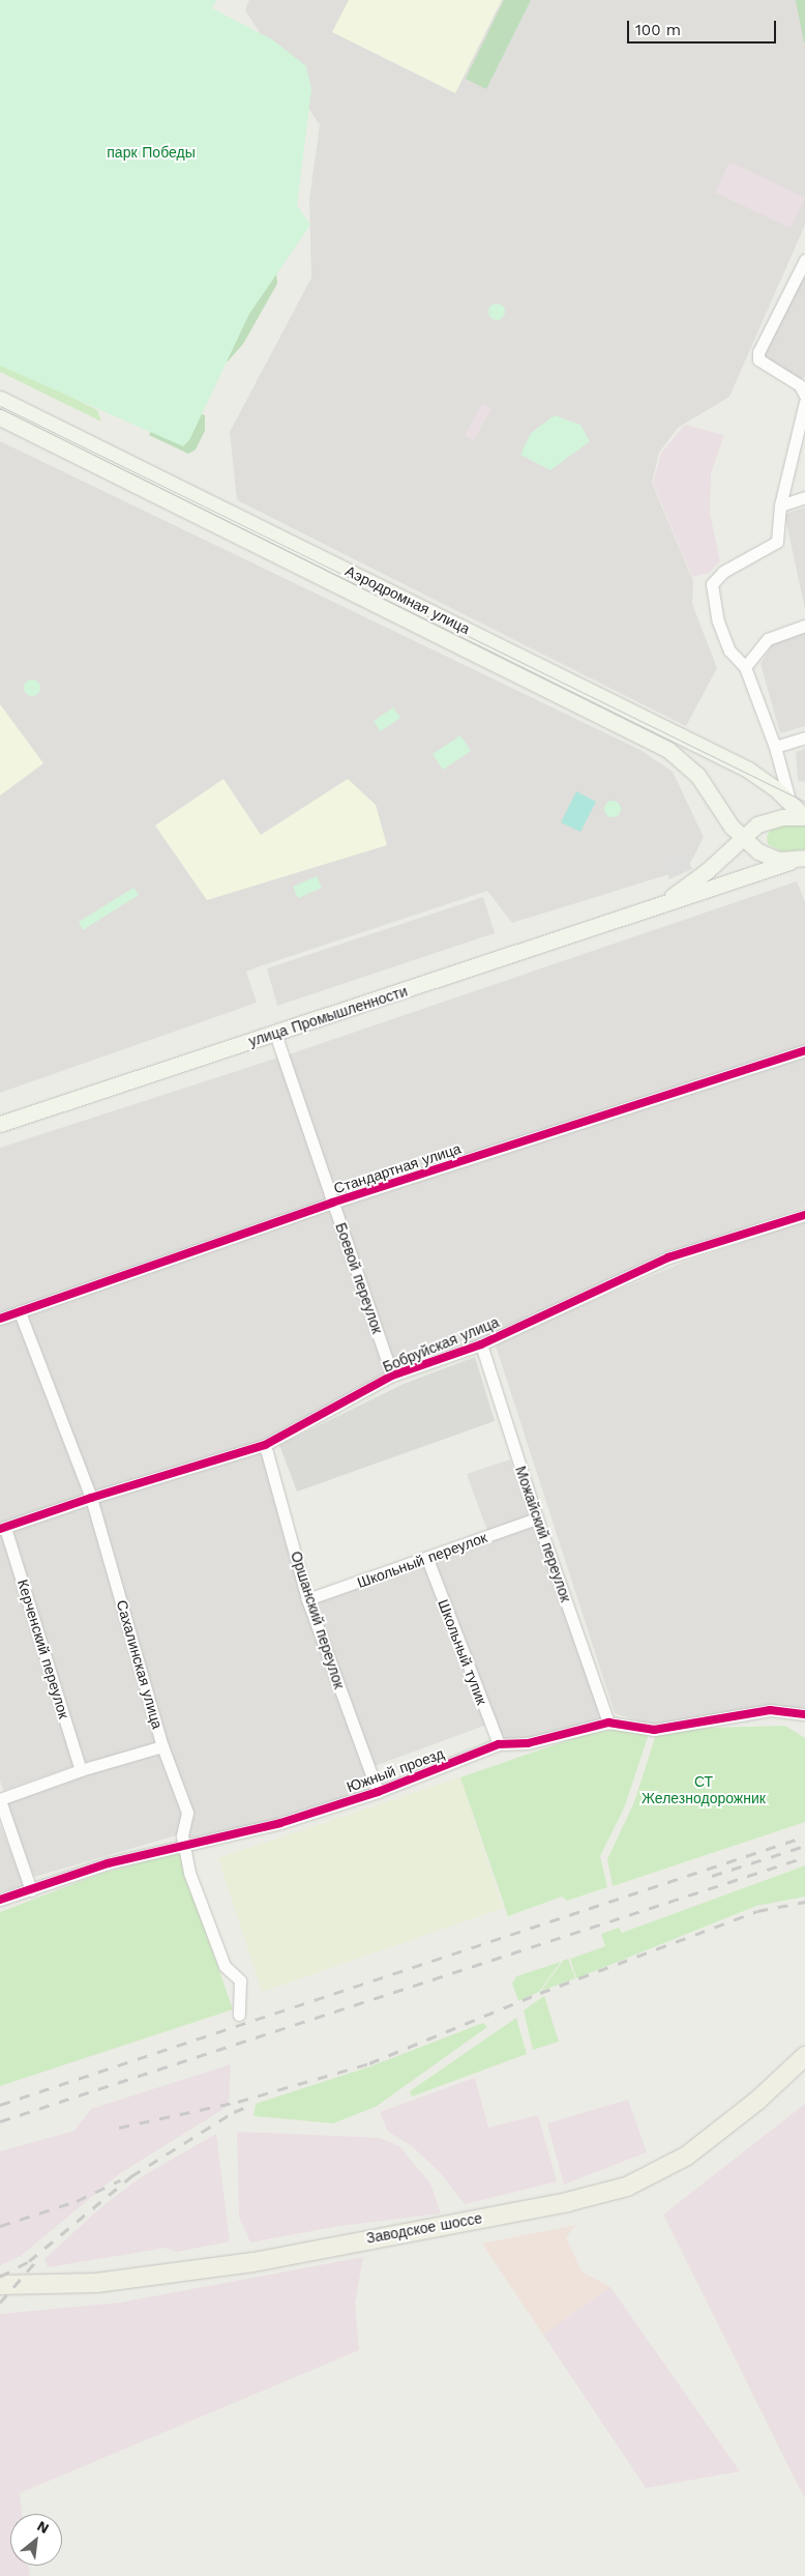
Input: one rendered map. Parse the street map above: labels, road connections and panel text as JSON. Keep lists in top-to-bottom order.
{
  "streets": {
    "main road": ["Аэродромная улица", "улица Промышленности", "Заводское шоссе"],
    "street": [
      "Стандартная улица",
      "Боевой переулок",
      "Бобруйская улица",
      "Можайский переулок",
      "Школьный переулок",
      "Оршанский переулок",
      "Керченский переулок",
      "Школьный тупик",
      "Сахалинская улица",
      "Южный проезд"
    ]
  },
  "crossings": [
    ["Аэродромная улица", "улица Промышленности"],
    ["улица Промышленности", "Боевой переулок"],
    ["Стандартная улица", "Боевой переулок"],
    ["Стандартная улица", "Сахалинская улица"],
    ["Боевой переулок", "Бобруйская улица"],
    ["Бобруйская улица", "Можайский переулок"],
    ["Бобруйская улица", "Оршанский переулок"],
    ["Бобруйская улица", "Керченский переулок"],
    ["Бобруйская улица", "Сахалинская улица"],
    ["Можайский переулок", "Школьный переулок"],
    ["Можайский переулок", "Южный проезд"],
    ["Школьный переулок", "Оршанский переулок"],
    ["Школьный переулок", "Школьный тупик"],
    ["Оршанский переулок", "Южный проезд"],
    ["Школьный тупик", "Южный проезд"],
    ["Сахалинская улица", "Южный проезд"]
  ],
  "parks": ["парк Победы", "СТ Железнодорожник"],
  "scale_bar": "100 m",
  "north": "top right"
}
